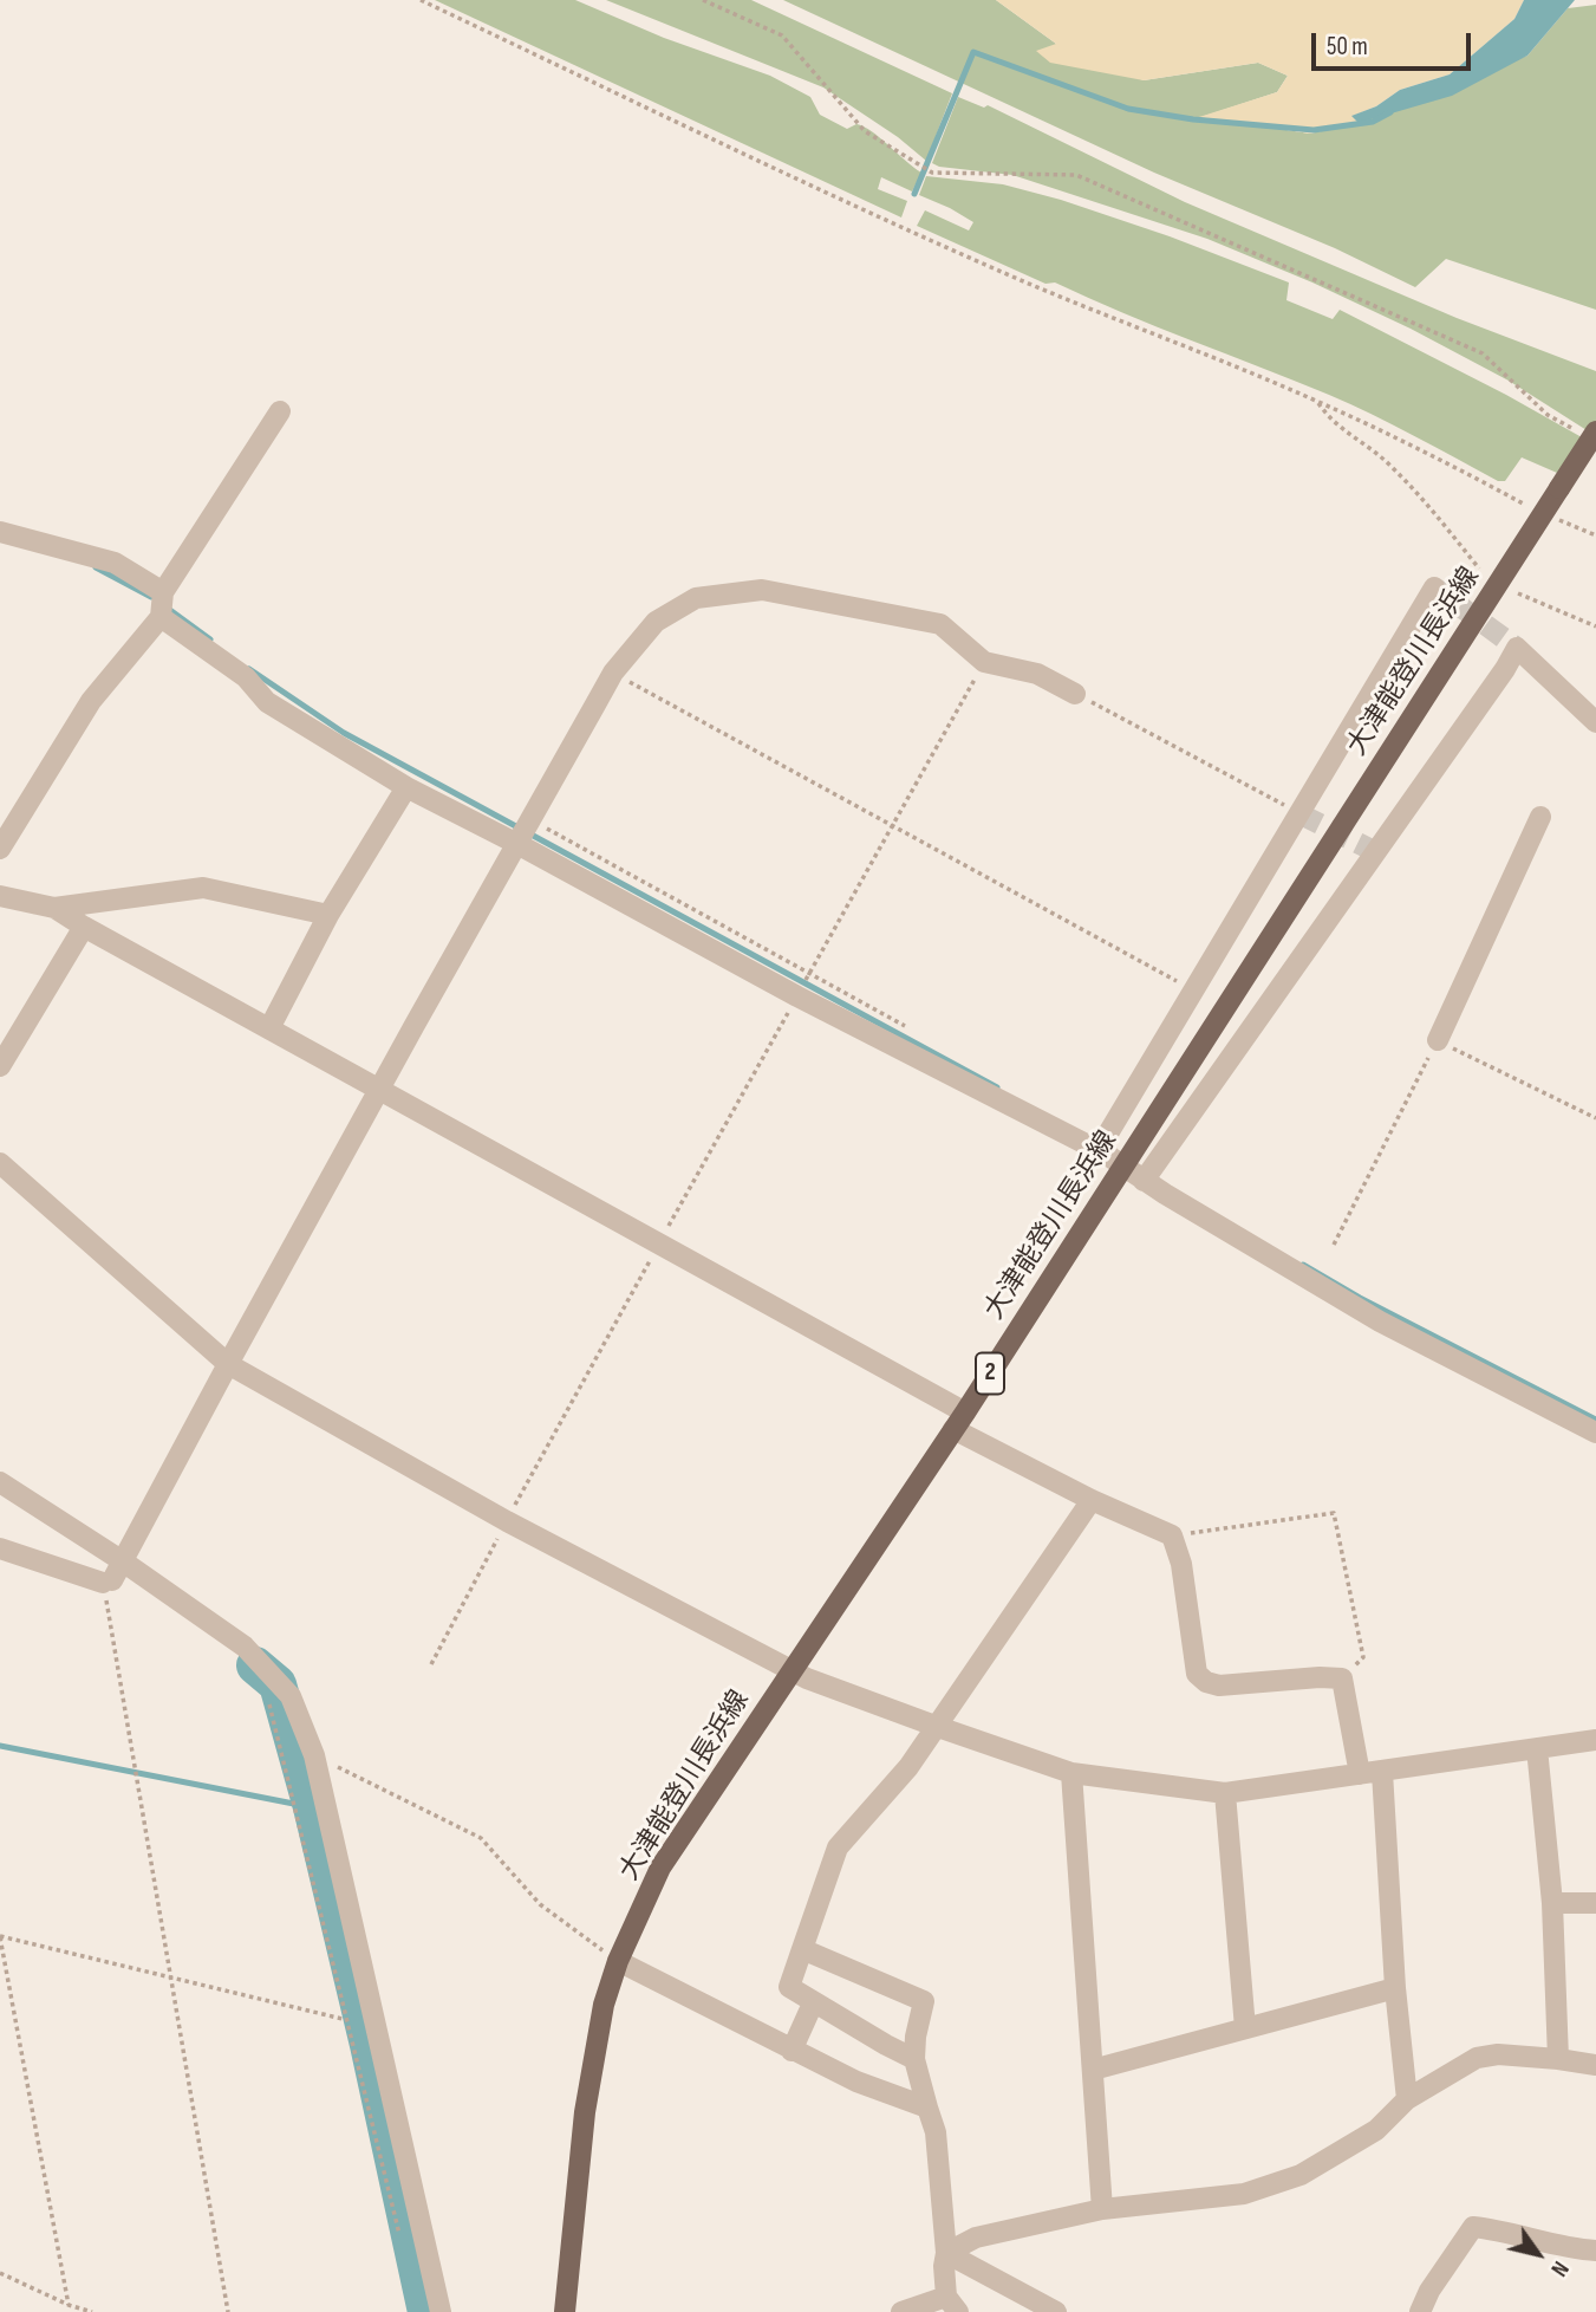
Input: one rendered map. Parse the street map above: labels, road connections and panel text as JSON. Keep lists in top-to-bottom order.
{
  "streets": {
    "main road": ["大津能登川長浜線", "2"]
  },
  "scale_bar": "50 m",
  "north": "bottom right"
}
